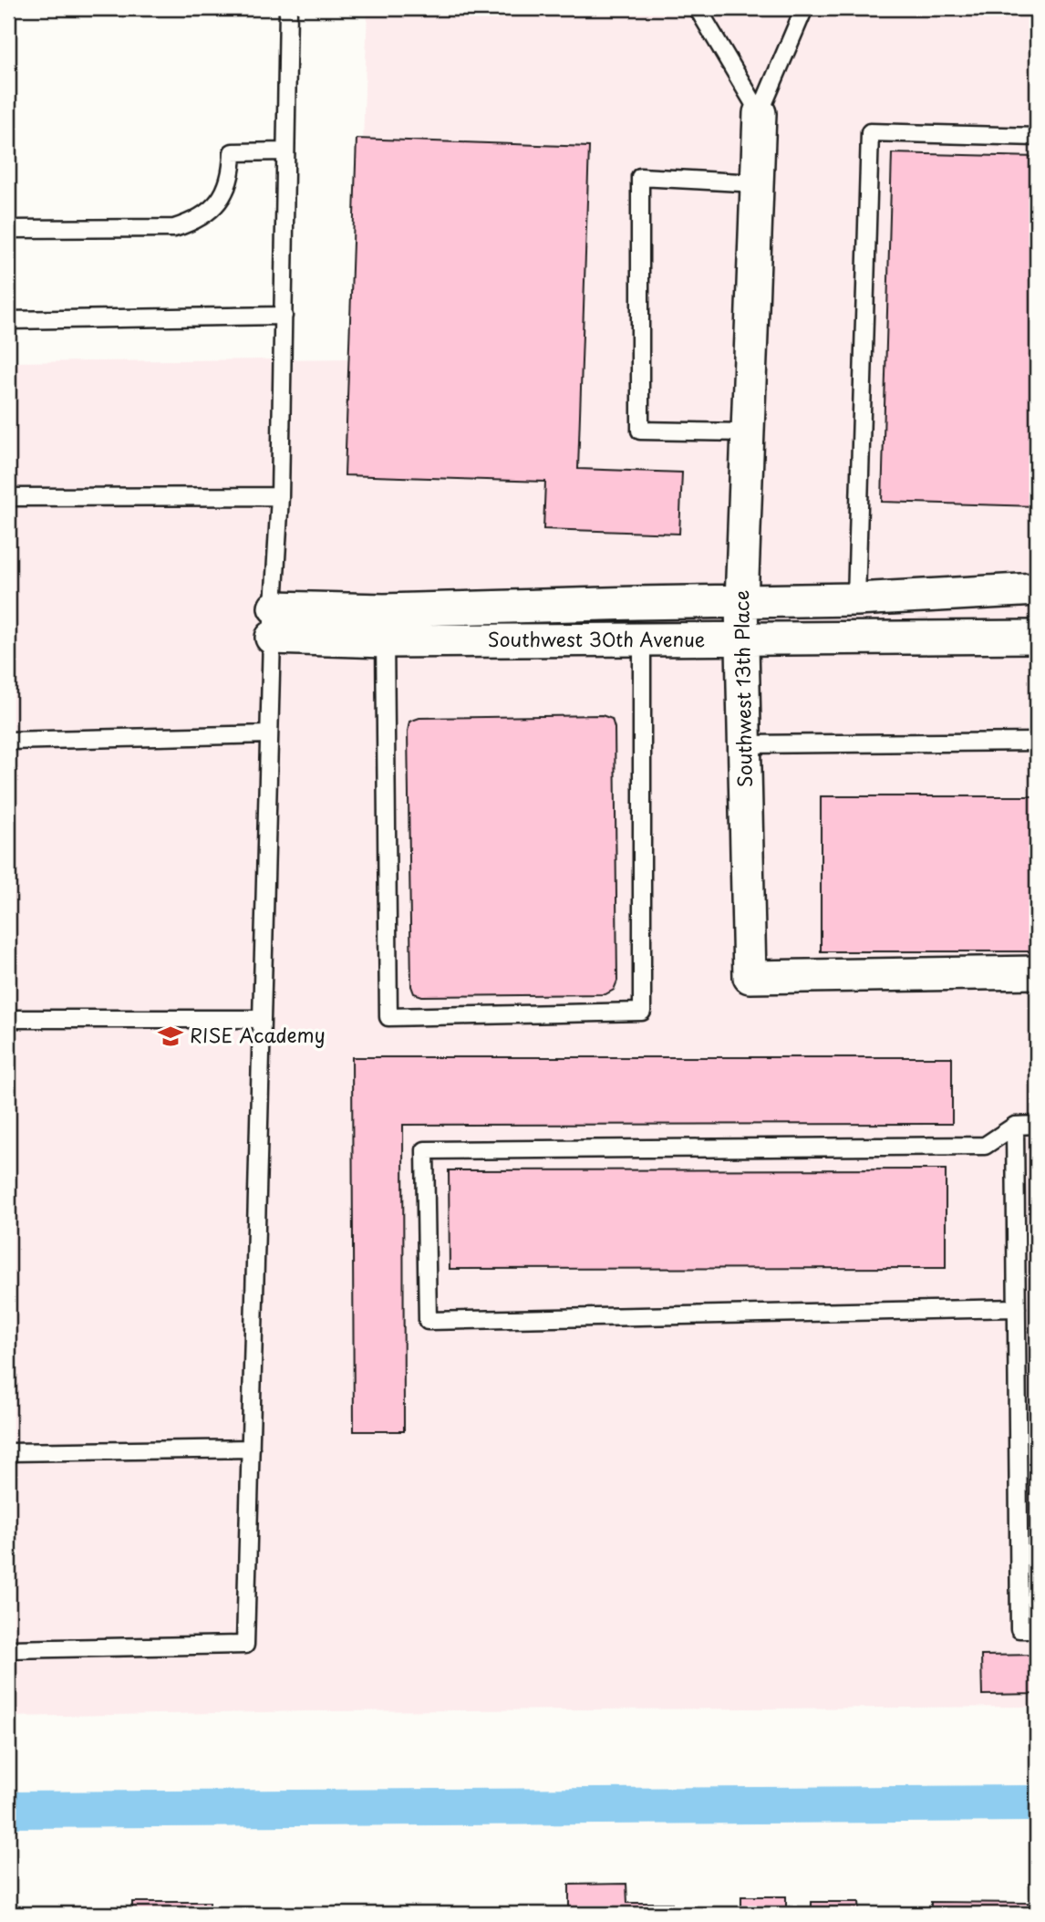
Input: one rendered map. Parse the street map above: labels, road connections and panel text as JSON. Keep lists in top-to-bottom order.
{
  "streets": {
    "street": ["Southwest 30th Avenue", "Southwest 13th Place"]
  },
  "crossings": [
    ["Southwest 30th Avenue", "Southwest 13th Place"]
  ],
  "places": {
    "school or university": ["RISE Academy"]
  }
}
